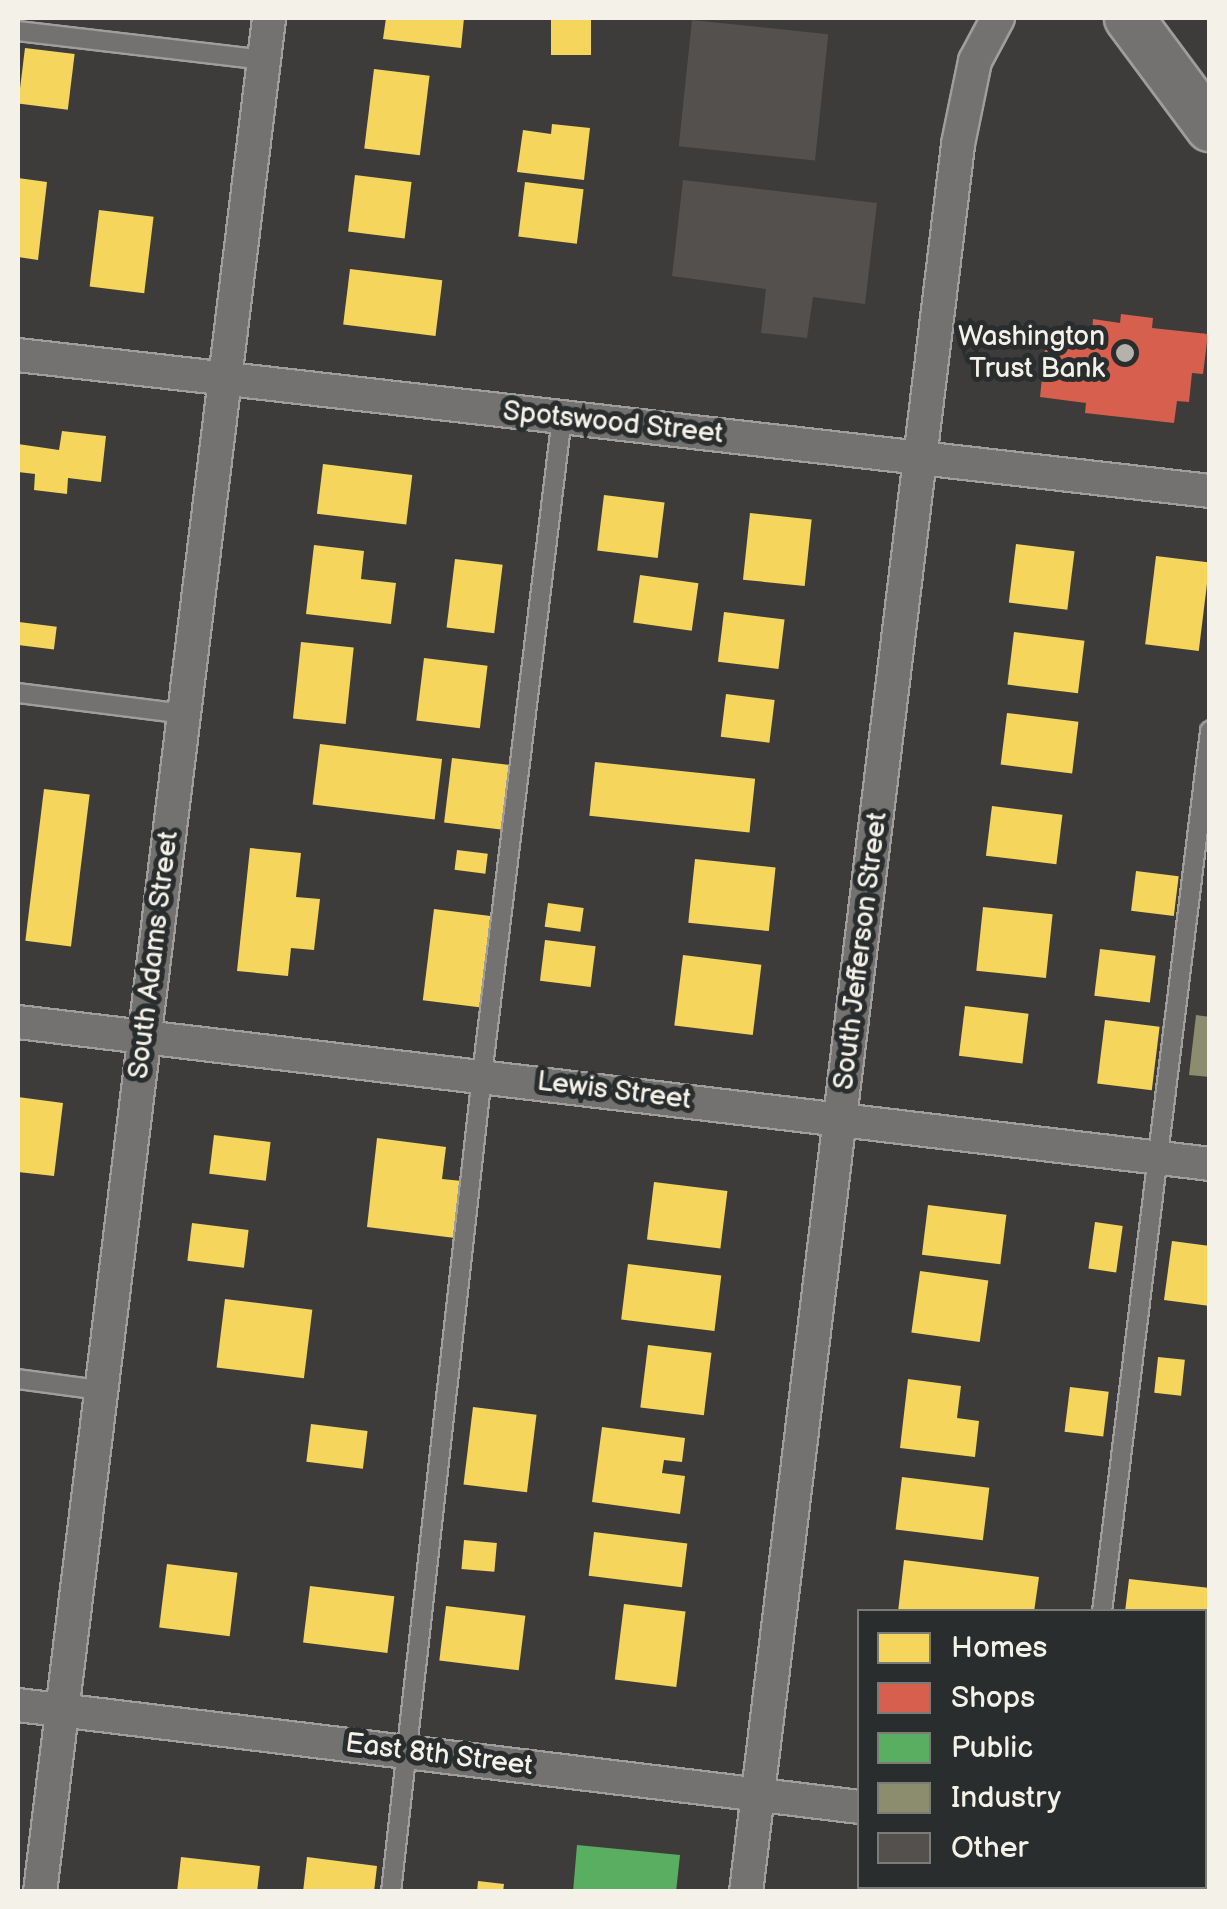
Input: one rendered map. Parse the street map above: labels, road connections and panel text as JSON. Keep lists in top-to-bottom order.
{
  "streets": {
    "street": [
      "Spotswood Street",
      "South Jefferson Street",
      "South Adams Street",
      "Lewis Street",
      "East 8th Street"
    ]
  },
  "crossings": [
    ["Spotswood Street", "South Jefferson Street"],
    ["Spotswood Street", "South Adams Street"],
    ["South Jefferson Street", "Lewis Street"],
    ["South Jefferson Street", "East 8th Street"],
    ["South Adams Street", "Lewis Street"],
    ["South Adams Street", "East 8th Street"]
  ],
  "places": ["Washington Trust Bank"],
  "legend": [
    "Homes",
    "Shops",
    "Public",
    "Industry",
    "Other"
  ]
}
